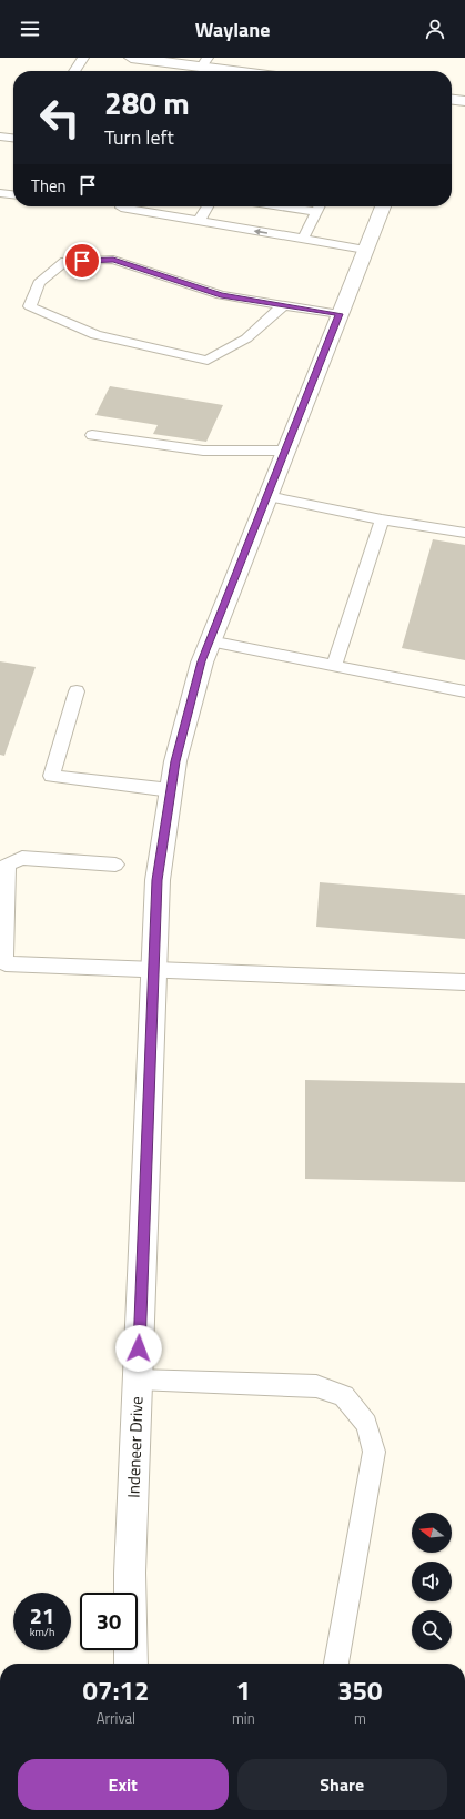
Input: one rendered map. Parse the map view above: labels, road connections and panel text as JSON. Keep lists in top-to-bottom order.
{
  "streets": {
    "street": ["Indeneer Drive"]
  },
  "north": "left",
  "page": {
    "header": "Waylane",
    "turn": ["280 m", "Turn left"],
    "then": "Then",
    "speed": "21 km/h",
    "limit": "30",
    "eta": [
      "07:12",
      "Arrival",
      "1",
      "min",
      "350",
      "m"
    ],
    "buttons": ["Exit", "Share"]
  }
}
